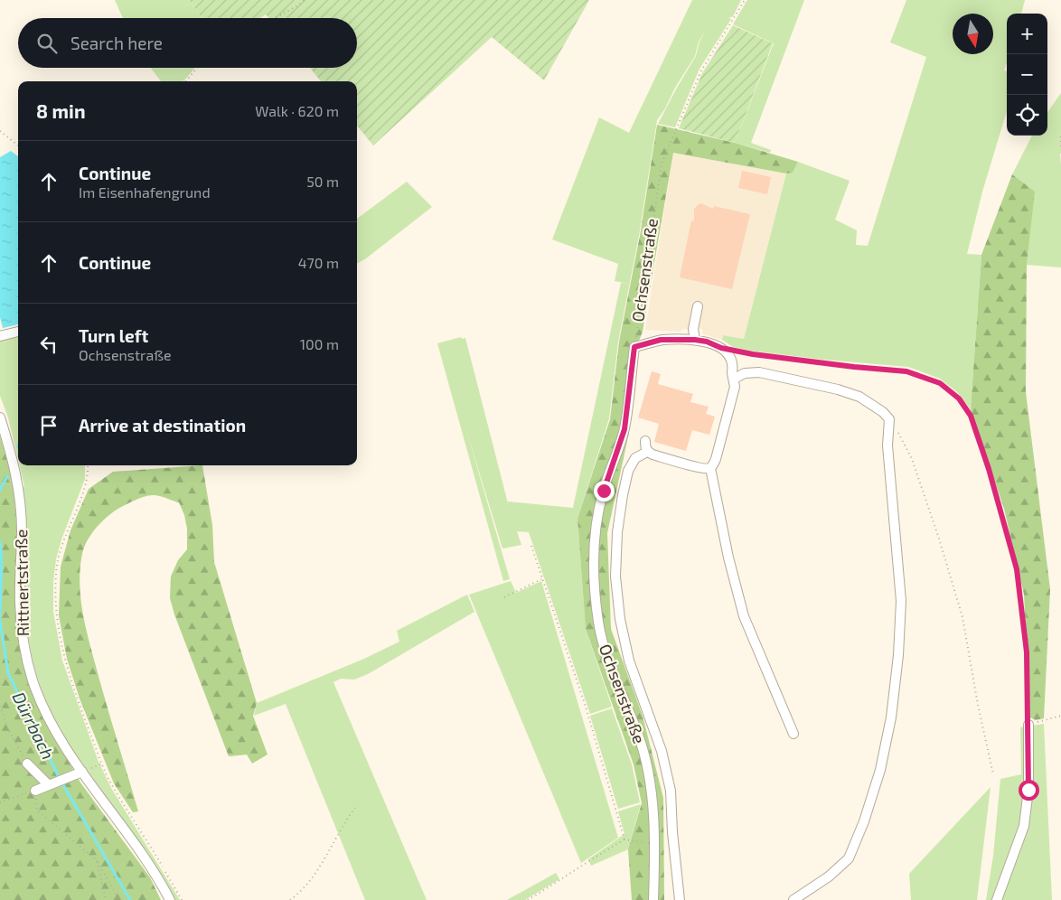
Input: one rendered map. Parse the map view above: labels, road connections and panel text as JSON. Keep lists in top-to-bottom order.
{
  "streets": {
    "street": ["Ochsenstraße", "Rittnertstraße"]
  },
  "water": ["Dürrbach"],
  "north": "bottom",
  "page": {
    "map_buttons": ["+", "−"],
    "search": "Search here",
    "heading": ["8 min", "Walk · 620 m"],
    "list": [
      ["Continue", "Im Eisenhafengrund", "50 m"],
      ["Continue", "470 m"],
      ["Turn left", "Ochsenstraße", "100 m"],
      "Arrive at destination"
    ]
  }
}
